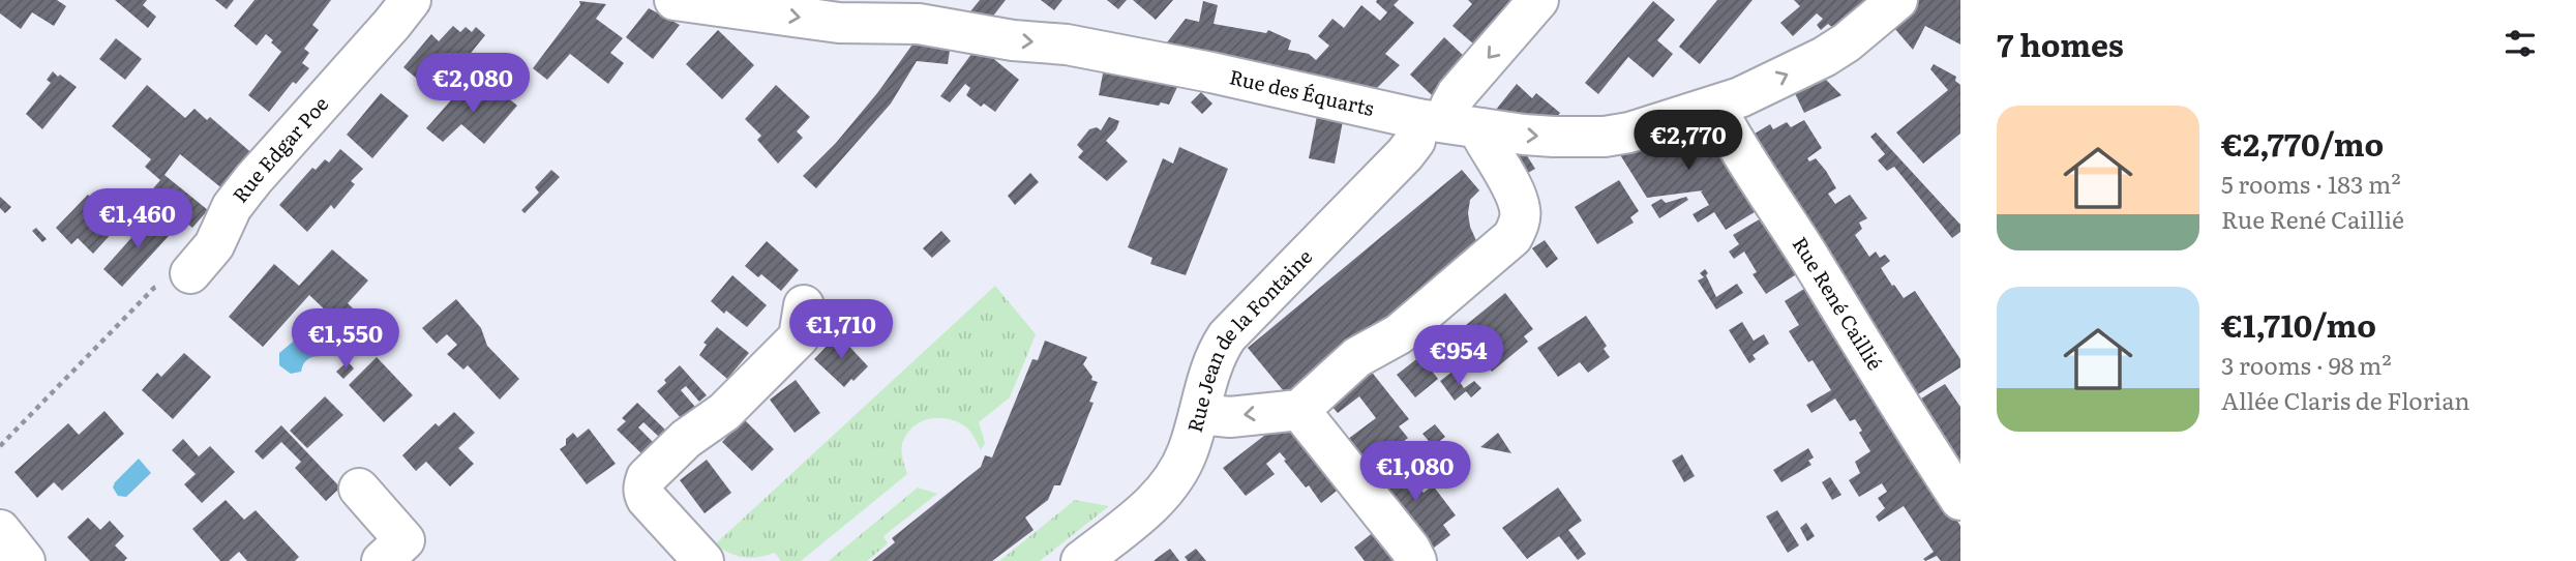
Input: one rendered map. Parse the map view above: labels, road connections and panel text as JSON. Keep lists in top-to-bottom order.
{
  "streets": {
    "street": [
      "Rue des Équarts",
      "Rue Edgar Poe",
      "Rue René Caillié",
      "Rue Jean de la Fontaine"
    ]
  },
  "crossings": [
    ["Rue des Équarts", "Rue René Caillié"],
    ["Rue des Équarts", "Rue Jean de la Fontaine"]
  ],
  "one_way": ["Rue des Équarts"],
  "page": {
    "heading": "7 homes",
    "price": [
      "€2,080",
      "€2,770",
      "€1,460",
      "€1,710",
      "€1,550",
      "€954",
      "€1,080"
    ],
    "list": [
      {
        "name": "€2,770/mo",
        "note": "5 rooms · 183 m² · Rue René Caillié"
      },
      {
        "name": "€1,710/mo",
        "note": "3 rooms · 98 m² · Allée Claris de Florian"
      }
    ]
  }
}
